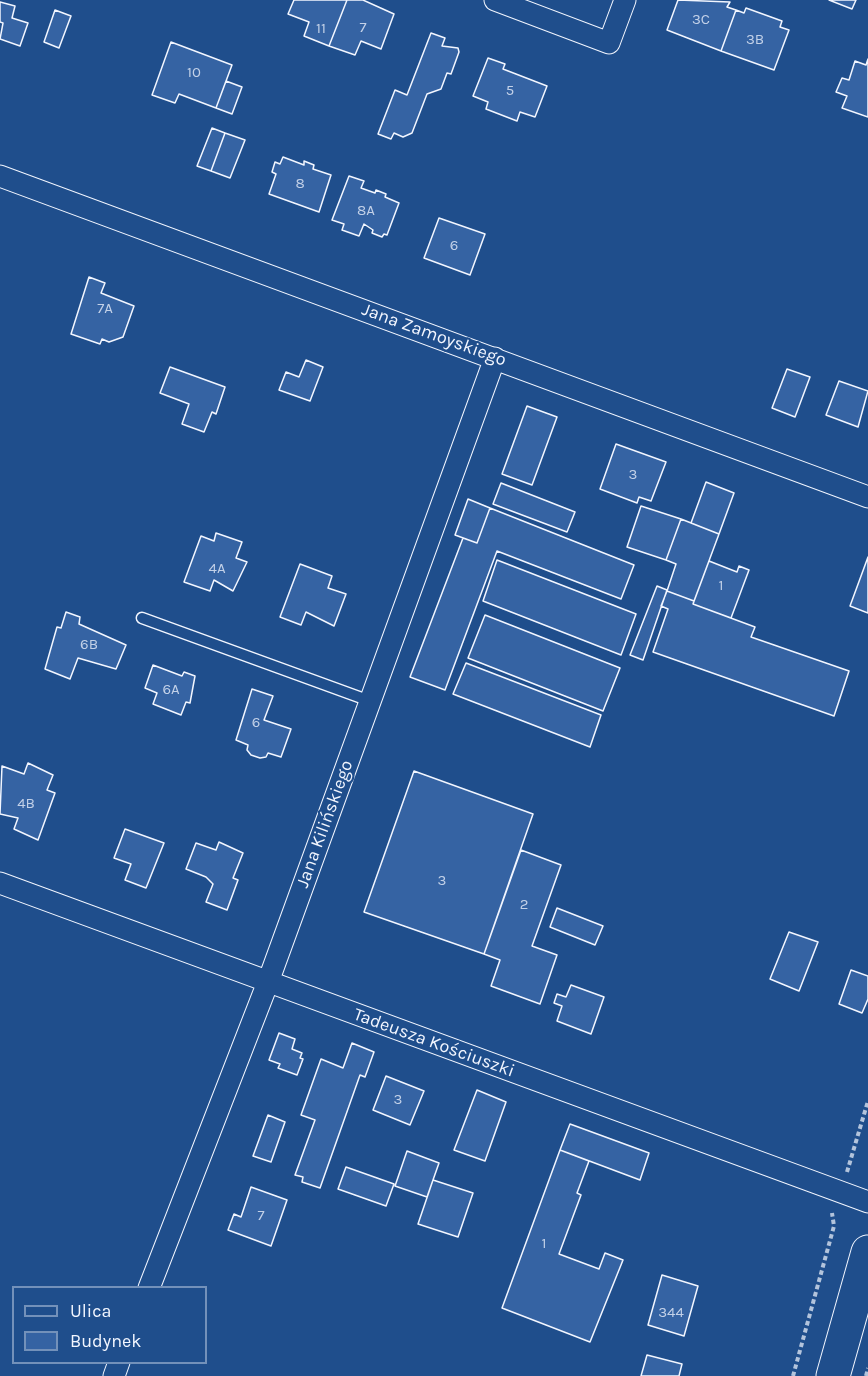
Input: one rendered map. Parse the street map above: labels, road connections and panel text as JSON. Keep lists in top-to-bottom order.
{
  "streets": {
    "street": ["Jana Zamoyskiego", "Jana Kilińskiego", "Tadeusza Kościuszki"]
  },
  "crossings": [
    ["Jana Zamoyskiego", "Jana Kilińskiego"],
    ["Jana Kilińskiego", "Tadeusza Kościuszki"]
  ],
  "house_numbers": [
    "3C",
    "7",
    "11",
    "3B",
    "10",
    "5",
    "8",
    "8A",
    "6",
    "7A",
    "3",
    "4A",
    "1",
    "6B",
    "6A",
    "6",
    "4B",
    "3",
    "2",
    "3",
    "7",
    "1",
    "344"
  ],
  "legend": ["Ulica", "Budynek"]
}
